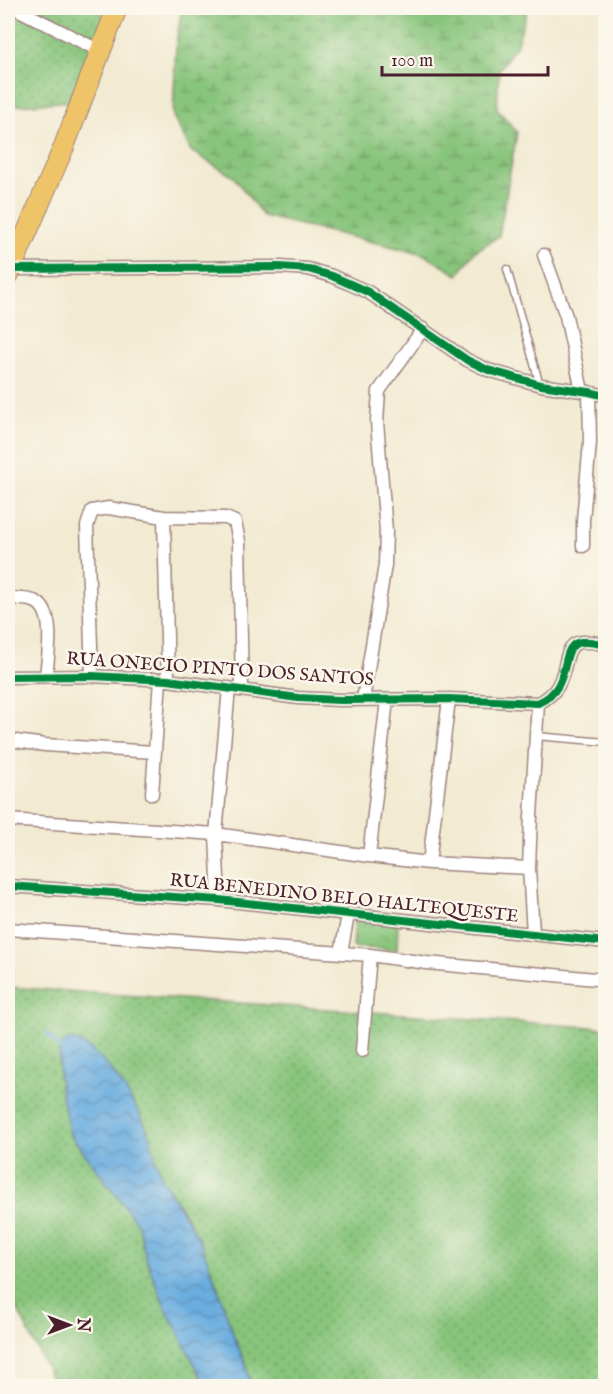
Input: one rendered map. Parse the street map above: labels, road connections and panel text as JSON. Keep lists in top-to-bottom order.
{
  "streets": {
    "street": ["RUA ONECIO PINTO DOS SANTOS", "RUA BENEDINO BELO HALTEQUESTE"]
  },
  "crossings": [
    ["RUA ONECIO PINTO DOS SANTOS", "RUA BENEDINO BELO HALTEQUESTE"]
  ],
  "scale_bar": "100 m",
  "north": "right"
}
